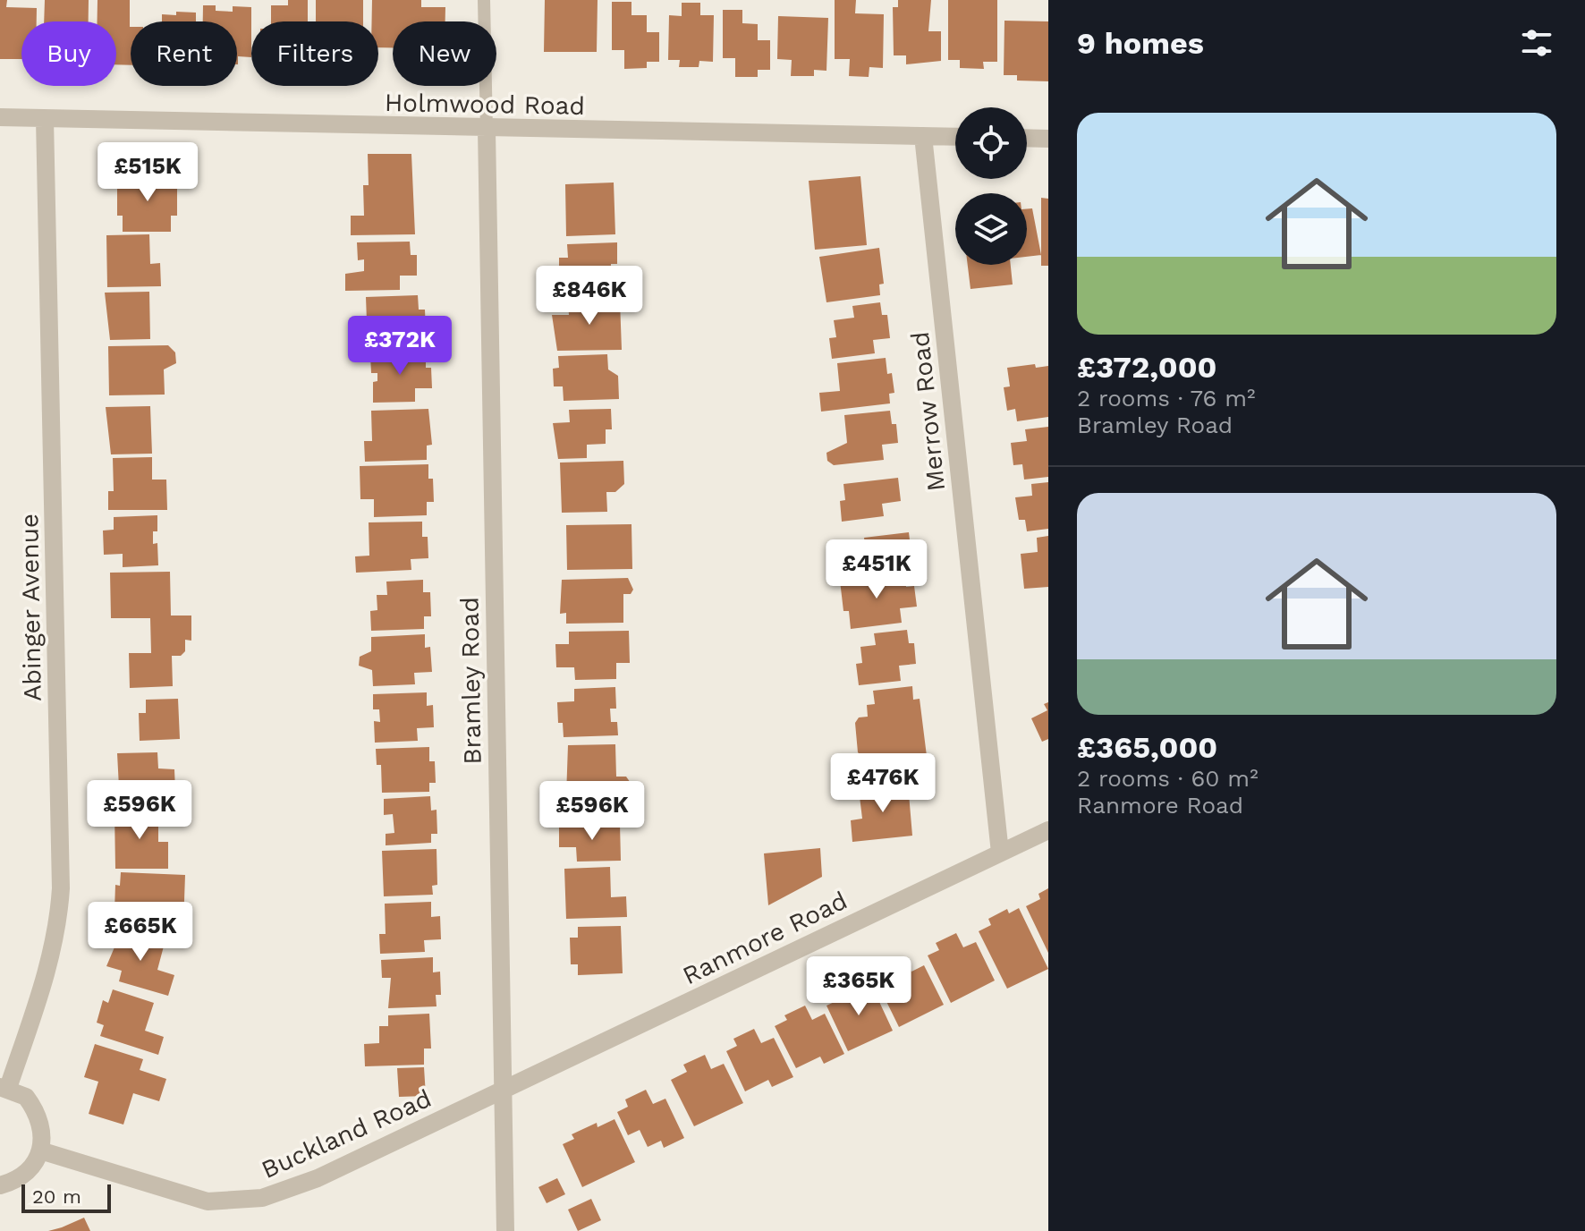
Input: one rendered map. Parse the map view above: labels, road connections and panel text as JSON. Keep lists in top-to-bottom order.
{
  "streets": {
    "street": [
      "Holmwood Road",
      "Merrow Road",
      "Abinger Avenue",
      "Bramley Road",
      "Ranmore Road",
      "Buckland Road"
    ]
  },
  "crossings": [
    ["Holmwood Road", "Merrow Road"],
    ["Holmwood Road", "Abinger Avenue"],
    ["Holmwood Road", "Bramley Road"],
    ["Merrow Road", "Ranmore Road"],
    ["Bramley Road", "Ranmore Road"],
    ["Bramley Road", "Buckland Road"],
    ["Ranmore Road", "Buckland Road"]
  ],
  "scale_bar": "20 m",
  "page": {
    "heading": "9 homes",
    "chip": [
      "Buy",
      "Rent",
      "Filters",
      "New"
    ],
    "list": [
      {
        "name": "£372,000",
        "note": "2 rooms · 76 m² · Bramley Road"
      },
      {
        "name": "£365,000",
        "note": "2 rooms · 60 m² · Ranmore Road"
      }
    ],
    "price": [
      "£515K",
      "£846K",
      "£372K",
      "£451K",
      "£476K",
      "£596K",
      "£596K",
      "£665K",
      "£365K"
    ],
    "scale": "20 m"
  }
}
